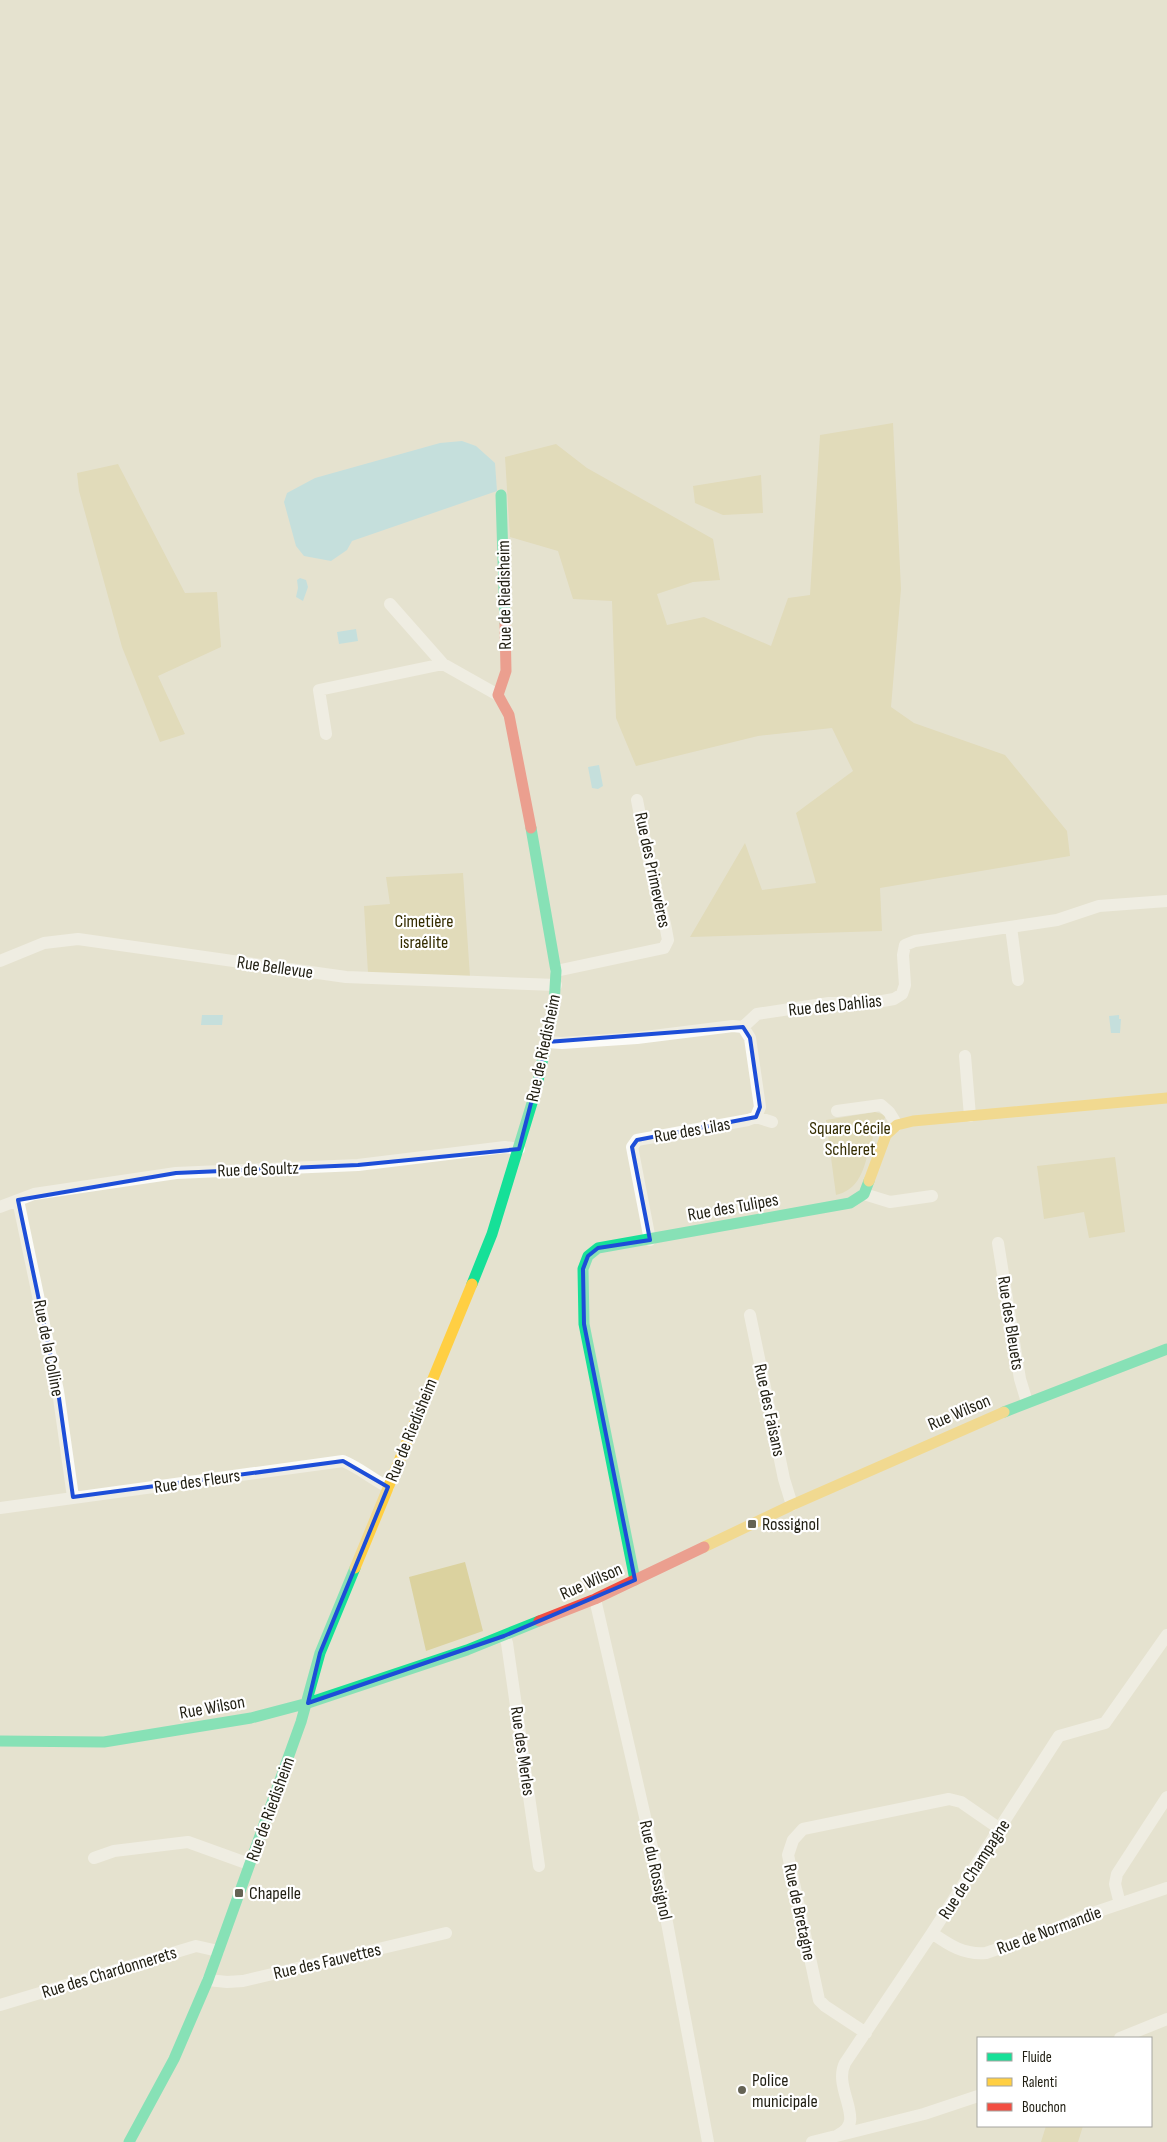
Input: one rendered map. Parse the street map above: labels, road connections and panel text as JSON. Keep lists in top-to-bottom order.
{
  "streets": {
    "street": [
      "Rue de Riedisheim",
      "Rue des Primevères",
      "Rue Bellevue",
      "Rue des Dahlias",
      "Rue des Lilas",
      "Rue de Soultz",
      "Rue des Tulipes",
      "Rue des Bleuets",
      "Rue de la Colline",
      "Rue des Faisans",
      "Rue Wilson",
      "Rue des Fleurs",
      "Rue des Merles",
      "Rue de Champagne",
      "Rue du Rossignol",
      "Rue de Bretagne",
      "Rue de Normandie",
      "Rue des Fauvettes",
      "Rue des Chardonnerets"
    ]
  },
  "crossings": [
    ["Rue de Riedisheim", "Rue des Primevères"],
    ["Rue de Riedisheim", "Rue Bellevue"],
    ["Rue de Riedisheim", "Rue de Soultz"],
    ["Rue de Riedisheim", "Rue Wilson"],
    ["Rue de Riedisheim", "Rue des Fleurs"],
    ["Rue de Riedisheim", "Rue des Fauvettes"],
    ["Rue de Riedisheim", "Rue des Chardonnerets"],
    ["Rue des Lilas", "Rue des Tulipes"],
    ["Rue de Soultz", "Rue de la Colline"],
    ["Rue des Tulipes", "Rue Wilson"],
    ["Rue des Bleuets", "Rue Wilson"],
    ["Rue de la Colline", "Rue des Fleurs"],
    ["Rue des Faisans", "Rue Wilson"],
    ["Rue Wilson", "Rue des Merles"],
    ["Rue Wilson", "Rue du Rossignol"],
    ["Rue de Champagne", "Rue de Bretagne"],
    ["Rue de Champagne", "Rue de Normandie"]
  ],
  "parks": ["Cimetière israélite", "Square Cécile Schleret"],
  "places": {
    "transit": ["Rossignol", "Chapelle"],
    "other": ["Police municipale"]
  },
  "legend": ["Fluide", "Ralenti", "Bouchon"]
}
